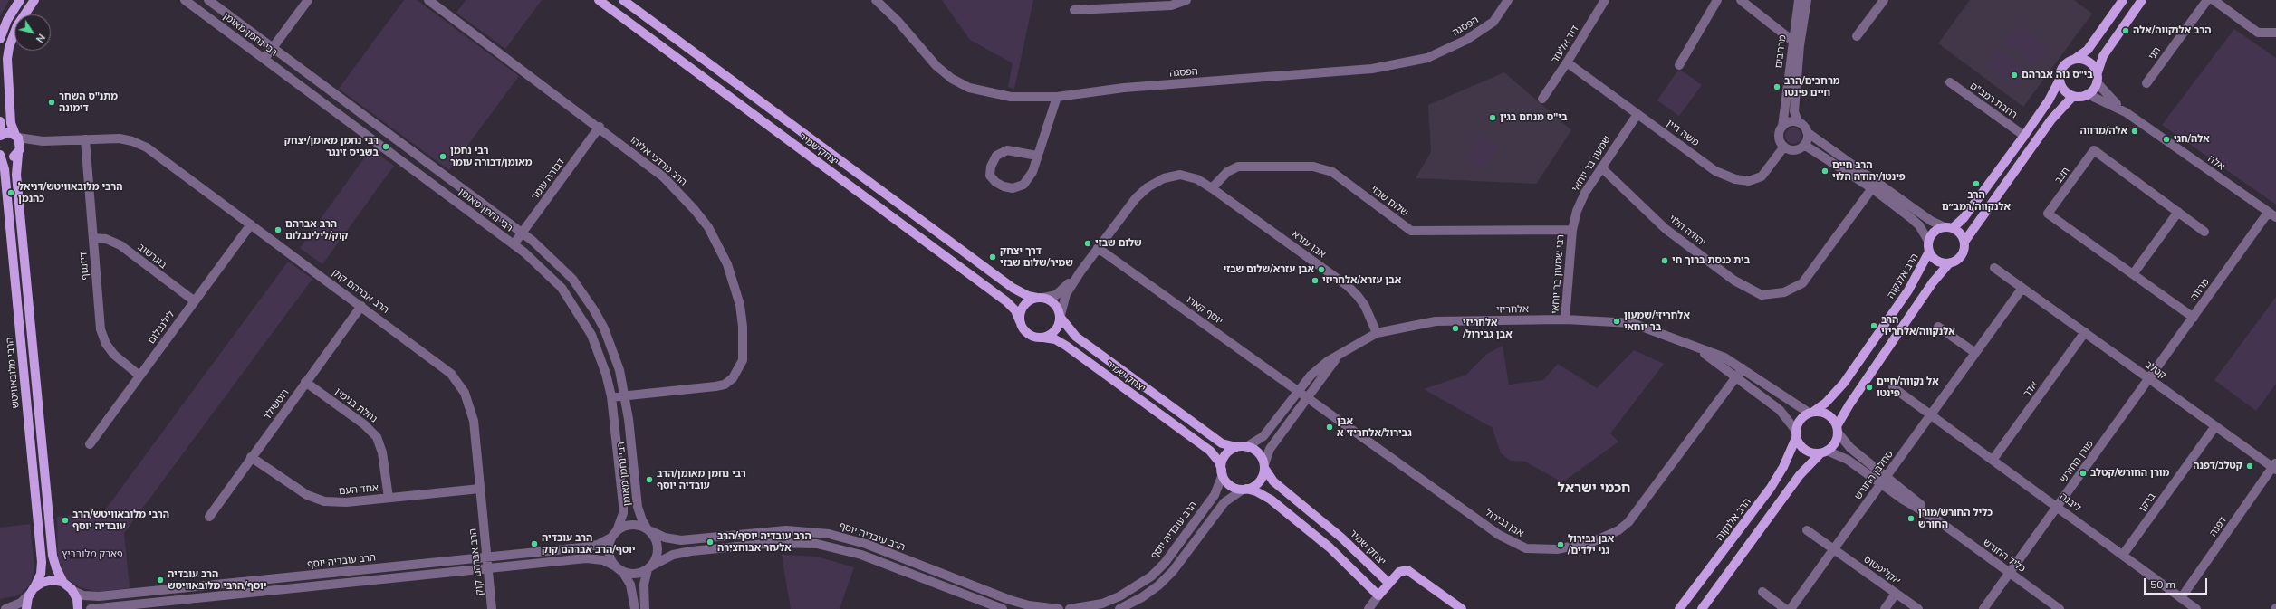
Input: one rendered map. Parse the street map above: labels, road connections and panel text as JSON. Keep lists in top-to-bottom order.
{
  "streets": {
    "main road": ["יצחק שמיר", "הרב אלנקוה", "הרבי מלובאוויטש"],
    "street": [
      "הפסגה",
      "רבי נחמן מאומן",
      "דוד אלעזר",
      "מרחבים",
      "חגי",
      "רחבת רמב\"ם",
      "משה דיין",
      "הרב מרדכי אליהו",
      "אלה",
      "שמעון בר יוחאי",
      "חצב",
      "דבורה עומר",
      "שלום שבזי",
      "יהודה הלוי",
      "אבן עזרא",
      "בוגרשוב",
      "דיזנגוף",
      "רבי שמעון בר יוחאי",
      "מרווה",
      "הרב אברהם קוק",
      "אלחריזי",
      "יוסף קארו",
      "לילנבלום",
      "קטלב",
      "אדר",
      "רוטשילד",
      "נחלת בנימין",
      "מורן החורש",
      "סחלבן החורש",
      "אחד העם",
      "ליבנה",
      "ברקן",
      "אבן גבירול",
      "דפנה",
      "הרב עובדיה יוסף",
      "כליל החורש",
      "אקליפטוס"
    ]
  },
  "crossings": [
    ["רבי נחמן מאומן", "הרב מרדכי אליהו"],
    ["רבי נחמן מאומן", "דבורה עומר"],
    ["רבי נחמן מאומן", "הרב עובדיה יוסף"],
    ["דוד אלעזר", "משה דיין"],
    ["מרחבים", "משה דיין"],
    ["משה דיין", "שמעון בר יוחאי"],
    ["יצחק שמיר", "אלחריזי"],
    ["יצחק שמיר", "הרב עובדיה יוסף"],
    ["הרב מרדכי אליהו", "דבורה עומר"],
    ["אלה", "מרווה"],
    ["שמעון בר יוחאי", "שלום שבזי"],
    ["שמעון בר יוחאי", "יהודה הלוי"],
    ["שמעון בר יוחאי", "רבי שמעון בר יוחאי"],
    ["חצב", "מרווה"],
    ["שלום שבזי", "אבן עזרא"],
    ["שלום שבזי", "רבי שמעון בר יוחאי"],
    ["אבן עזרא", "אלחריזי"],
    ["בוגרשוב", "דיזנגוף"],
    ["בוגרשוב", "לילנבלום"],
    ["דיזנגוף", "הרב אברהם קוק"],
    ["דיזנגוף", "לילנבלום"],
    ["רבי שמעון בר יוחאי", "אלחריזי"],
    ["הרב אלנקוה", "אלחריזי"],
    ["הרב אלנקוה", "כליל החורש"],
    ["מרווה", "קטלב"],
    ["מרווה", "מורן החורש"],
    ["הרב אברהם קוק", "לילנבלום"],
    ["הרב אברהם קוק", "רוטשילד"],
    ["הרב אברהם קוק", "אחד העם"],
    ["הרב אברהם קוק", "הרב עובדיה יוסף"],
    ["אלחריזי", "יוסף קארו"],
    ["אלחריזי", "אבן גבירול"],
    ["אלחריזי", "הרב עובדיה יוסף"],
    ["אלחריזי", "כליל החורש"],
    ["יוסף קארו", "אבן גבירול"],
    ["קטלב", "אדר"],
    ["קטלב", "מורן החורש"],
    ["קטלב", "סחלבן החורש"],
    ["קטלב", "ברקן"],
    ["קטלב", "דפנה"],
    ["אדר", "ליבנה"],
    ["רוטשילד", "נחלת בנימין"],
    ["רוטשילד", "אחד העם"],
    ["נחלת בנימין", "אחד העם"],
    ["מורן החורש", "ליבנה"],
    ["מורן החורש", "כליל החורש"],
    ["סחלבן החורש", "ליבנה"],
    ["סחלבן החורש", "כליל החורש"],
    ["סחלבן החורש", "אקליפטוס"],
    ["ליבנה", "ברקן"],
    ["ליבנה", "דפנה"]
  ],
  "districts": ["חכמי ישראל"],
  "parks": ["פארק מלובביץ"],
  "places": [
    "הרב אלנקווה/אלה",
    "בי\"ס נוה אברהם",
    "מרחבים/הרב חיים פינטו",
    "מתנ\"ס השחר דימונה",
    "בי\"ס מנחם בגין",
    "אלה/מרווה",
    "אלה/חגי",
    "רבי נחמן מאומן/יצחק בשביס זינגר",
    "רבי נחמן מאומן/דבורה עומר",
    "הרב חיים פינטו/יהודה הלוי",
    "הרב אלנקווה/רמב״ם",
    "הרבי מלובאוויטש/דניאל כהנמן",
    "הרב אברהם קוק/לילינבלום",
    "שלום שבזי",
    "דרך יצחק שמיר/שלום שבזי",
    "בית כנסת ברוך חי",
    "אבן עזרא/שלום שבזי",
    "אבן עזרא/אלחריזי",
    "אלחריזי/שמעון בר יוחאי",
    "הרב אלנקווה/אלחריזי",
    "אלחריזי /אבן גבירול",
    "אל נקווה/חיים פינטו",
    "אבן גבירול/אלחריזי א",
    "קטלב/דפנה",
    "מורן החורש/קטלב",
    "רבי נחמן מאומן/הרב עובדיה יוסף",
    "כליל החורש/מורן החורש",
    "הרבי מלובאוויטש/הרב עובדיה יוסף",
    "הרב עובדיה יוסף/הרב אלעזר אבוחצירה",
    "הרב עובדיה יוסף/הרב אברהם קוק",
    "אבן גבירול /גני ילדים",
    "הרב עובדיה יוסף/הרבי מלובאוויטש"
  ],
  "scale_bar": "50 m",
  "north": "bottom right"
}
